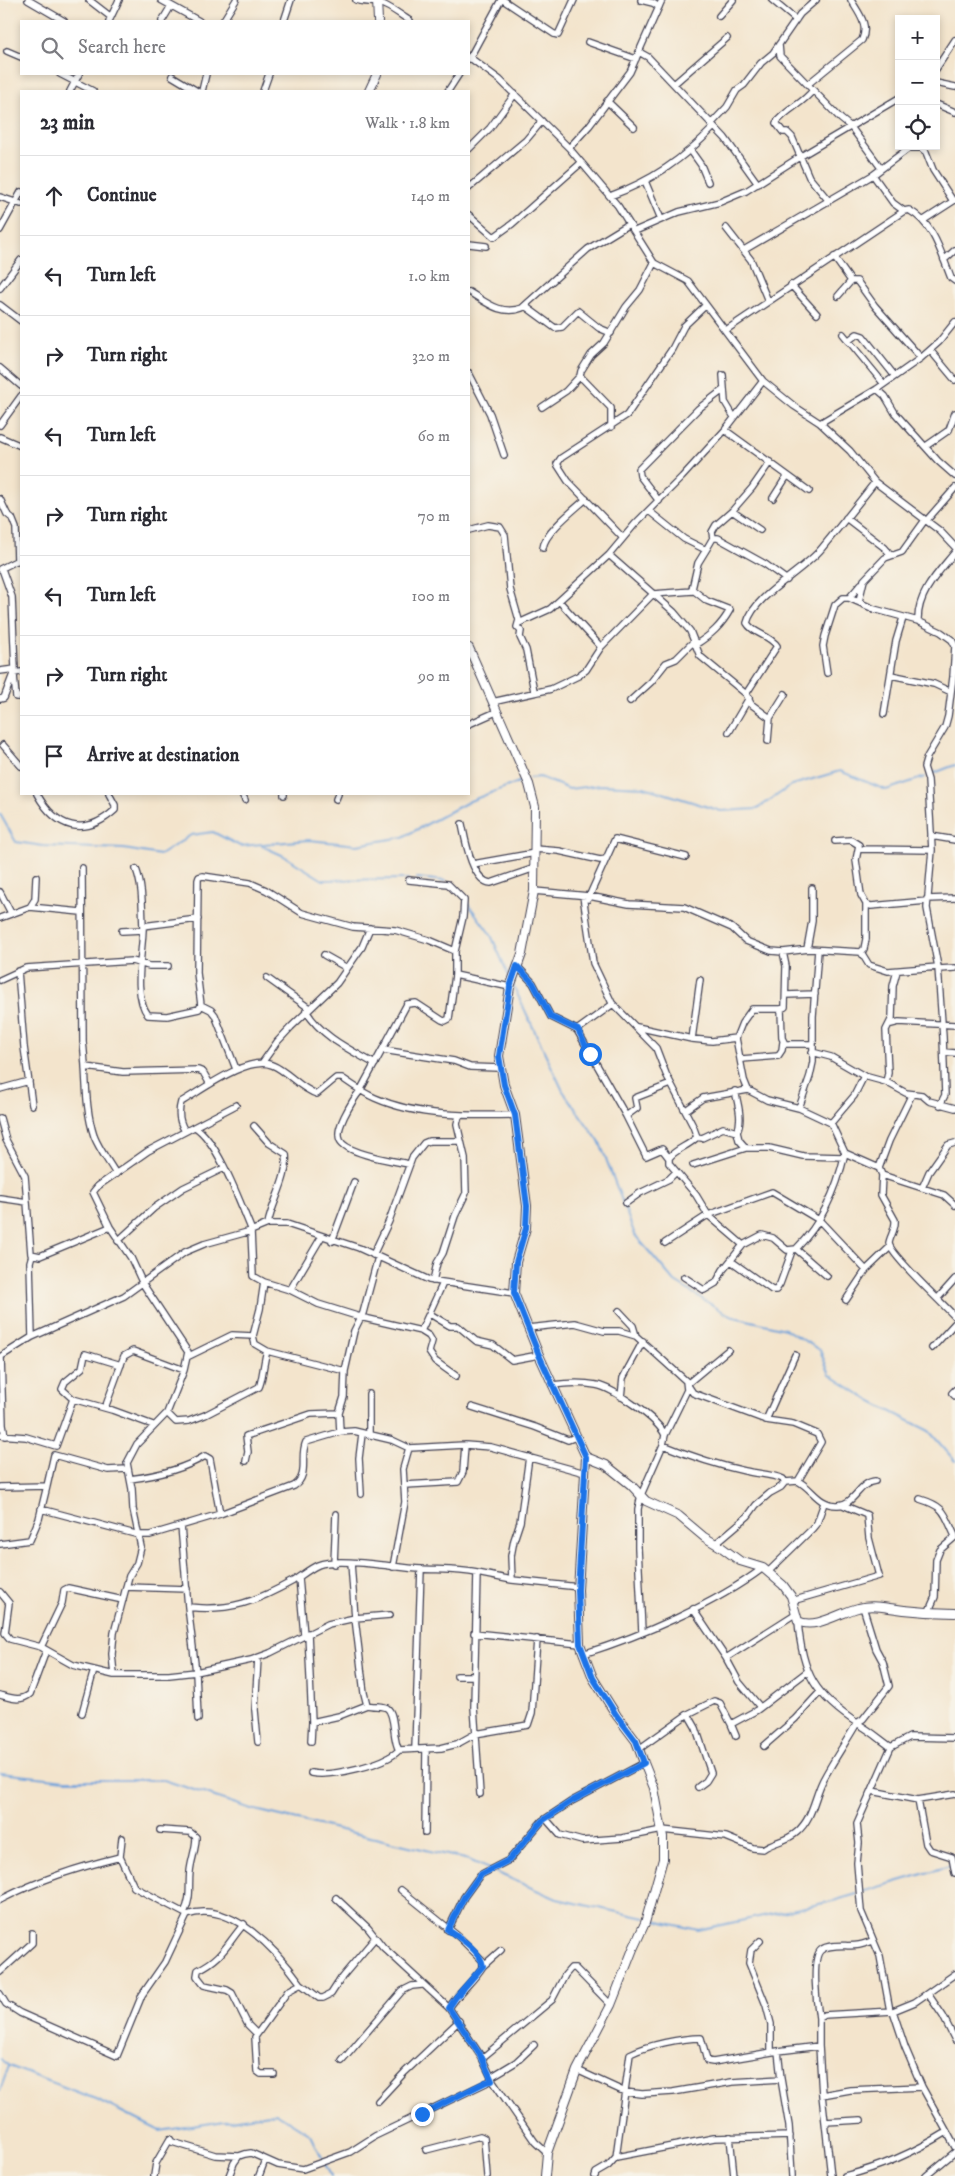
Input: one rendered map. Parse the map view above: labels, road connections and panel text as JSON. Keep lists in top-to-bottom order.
{
  "page": {
    "map_buttons": ["+", "−"],
    "search": "Search here",
    "heading": ["23 min", "Walk · 1.8 km"],
    "list": [
      ["Continue", "140 m"],
      ["Turn left", "1.0 km"],
      ["Turn right", "320 m"],
      ["Turn left", "60 m"],
      ["Turn right", "70 m"],
      ["Turn left", "100 m"],
      ["Turn right", "90 m"],
      "Arrive at destination"
    ]
  }
}
